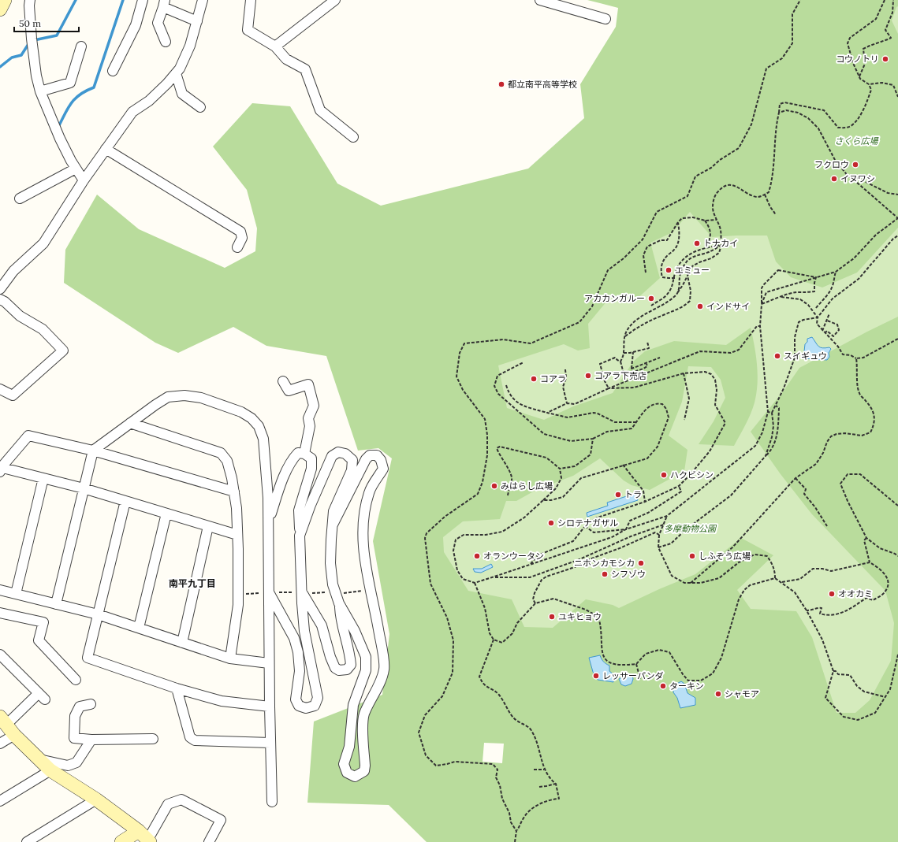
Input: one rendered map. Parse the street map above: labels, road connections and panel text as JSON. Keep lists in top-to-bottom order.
{
  "districts": ["南平九丁目"],
  "parks": ["さくら広場", "多摩動物公園"],
  "places": [
    "コウノトリ",
    "都立南平高等学校",
    "フクロウ",
    "イヌワシ",
    "トナカイ",
    "エミュー",
    "アカカンガルー",
    "インドサイ",
    "スイギュウ",
    "コアラ下売店",
    "コアラ",
    "ハクビシン",
    "みはらし広場",
    "トラ",
    "シロテナガザル",
    "オランウータン",
    "しふぞう広場",
    "ニホンカモシカ",
    "シフゾウ",
    "オオカミ",
    "ユキヒョウ",
    "レッサーパンダ",
    "ターキン",
    "シャモア"
  ],
  "scale_bar": "50 m"
}
